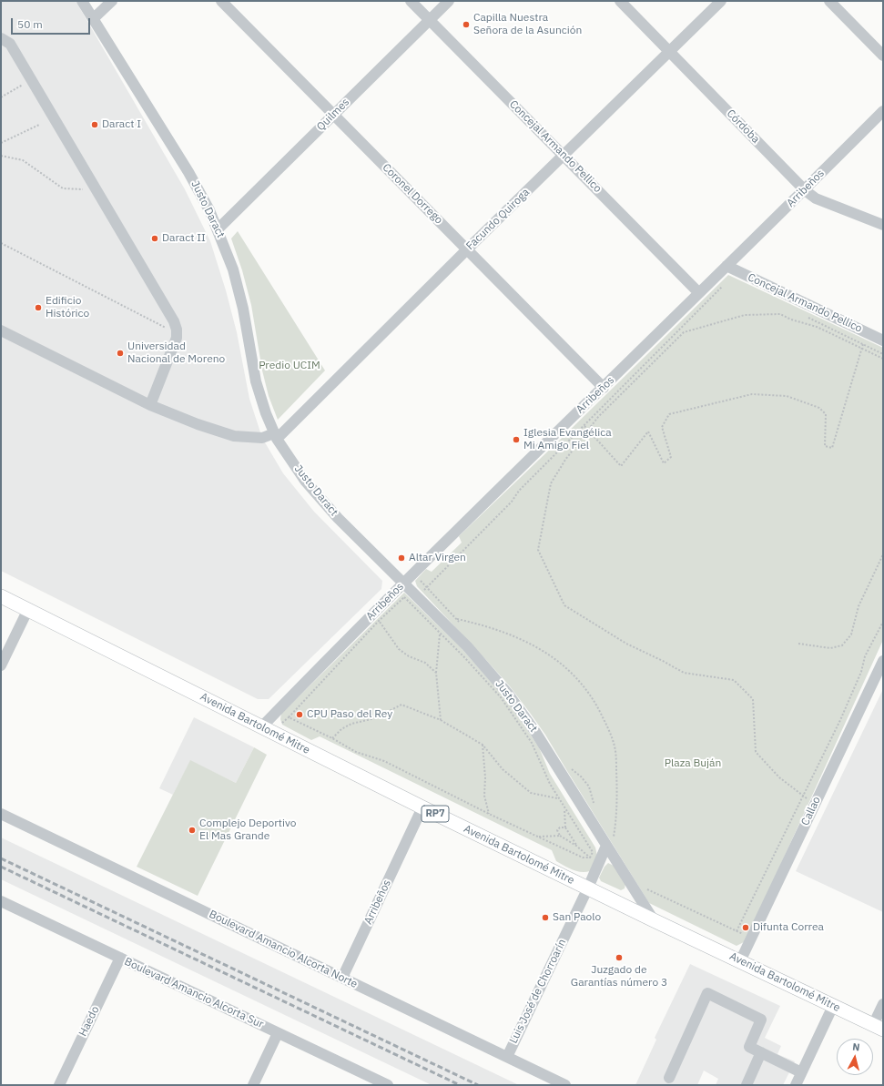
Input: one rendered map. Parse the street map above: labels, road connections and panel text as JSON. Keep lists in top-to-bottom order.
{
  "streets": {
    "main road": ["Avenida Bartolomé Mitre", "RP7"],
    "street": [
      "Quilmes",
      "Córdoba",
      "Concejal Armando Pellico",
      "Arribeños",
      "Coronel Dorrego",
      "Justo Daract",
      "Facundo Quiroga",
      "Callao",
      "Boulevard Amancio Alcorta Norte",
      "Luis José de Chorroarín",
      "Boulevard Amancio Alcorta Sur",
      "Haedo"
    ]
  },
  "crossings": [
    ["Quilmes", "Concejal Armando Pellico"],
    ["Quilmes", "Coronel Dorrego"],
    ["Quilmes", "Justo Daract"],
    ["Córdoba", "Arribeños"],
    ["Córdoba", "Facundo Quiroga"],
    ["Concejal Armando Pellico", "Arribeños"],
    ["Concejal Armando Pellico", "Facundo Quiroga"],
    ["Arribeños", "Coronel Dorrego"],
    ["Arribeños", "Justo Daract"],
    ["Arribeños", "Avenida Bartolomé Mitre"],
    ["Arribeños", "Boulevard Amancio Alcorta Norte"],
    ["Coronel Dorrego", "Facundo Quiroga"],
    ["Justo Daract", "Facundo Quiroga"],
    ["Justo Daract", "Avenida Bartolomé Mitre"],
    ["Justo Daract", "Luis José de Chorroarín"],
    ["Avenida Bartolomé Mitre", "Callao"],
    ["Avenida Bartolomé Mitre", "Luis José de Chorroarín"],
    ["Boulevard Amancio Alcorta Norte", "Luis José de Chorroarín"],
    ["Boulevard Amancio Alcorta Sur", "Haedo"]
  ],
  "parks": ["Predio UCIM", "Plaza Buján"],
  "places": [
    "Capilla Nuestra Señora de la Asunción",
    "Daract I",
    "Daract II",
    "Edificio Histórico",
    "Universidad Nacional de Moreno",
    "Iglesia Evangélica Mi Amigo Fiel",
    "Altar Virgen",
    "CPU Paso del Rey",
    "Complejo Deportivo El Mas Grande",
    "San Paolo",
    "Difunta Correa",
    "Juzgado de Garantías número 3"
  ],
  "scale_bar": "50 m",
  "north": "top"
}
